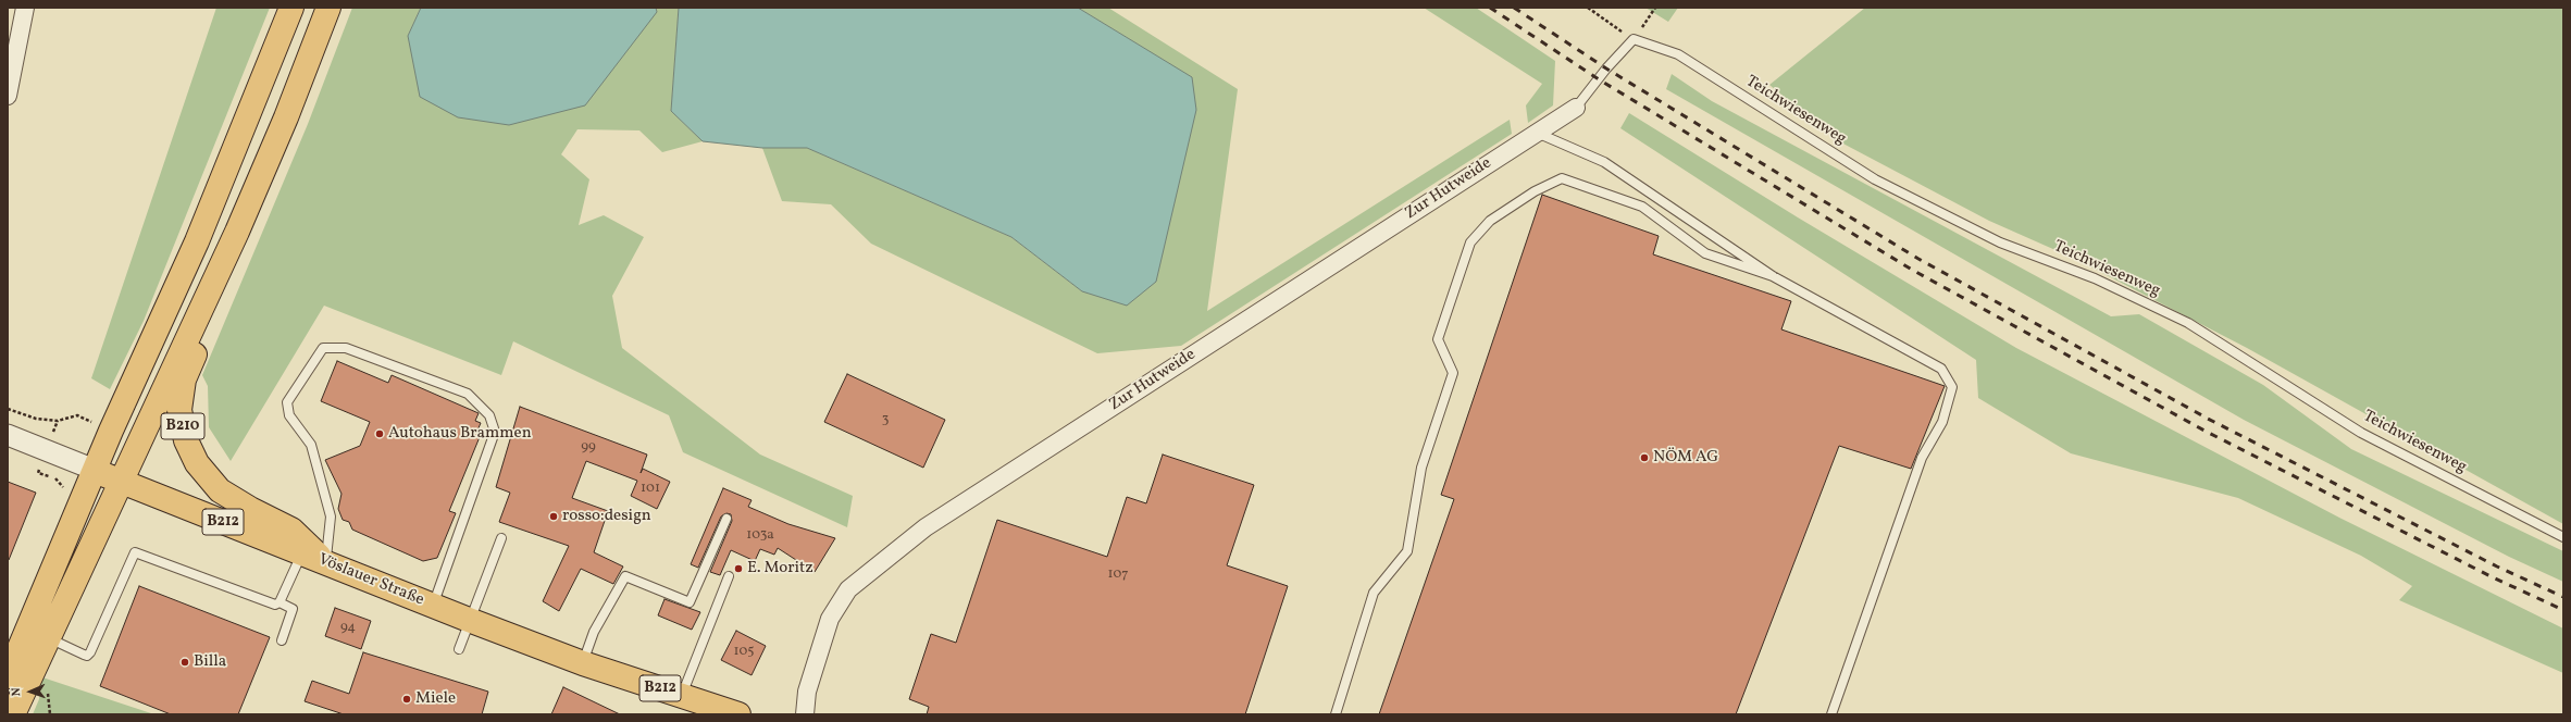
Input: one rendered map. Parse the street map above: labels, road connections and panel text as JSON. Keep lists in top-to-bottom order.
{
  "streets": {
    "main road": ["B210", "B212", "Vöslauer Straße"],
    "street": ["Zur Hutweide"],
    "lane": ["Teichwiesenweg"]
  },
  "crossings": [
    ["B210", "Vöslauer Straße"]
  ],
  "places": [
    "Autohaus Brammen",
    "NÖM AG",
    "rosso:design",
    "E. Moritz",
    "Billa",
    "Miele"
  ],
  "house_numbers": [
    "3",
    "99",
    "101",
    "103a",
    "107",
    "94",
    "105"
  ],
  "north": "left"
}
